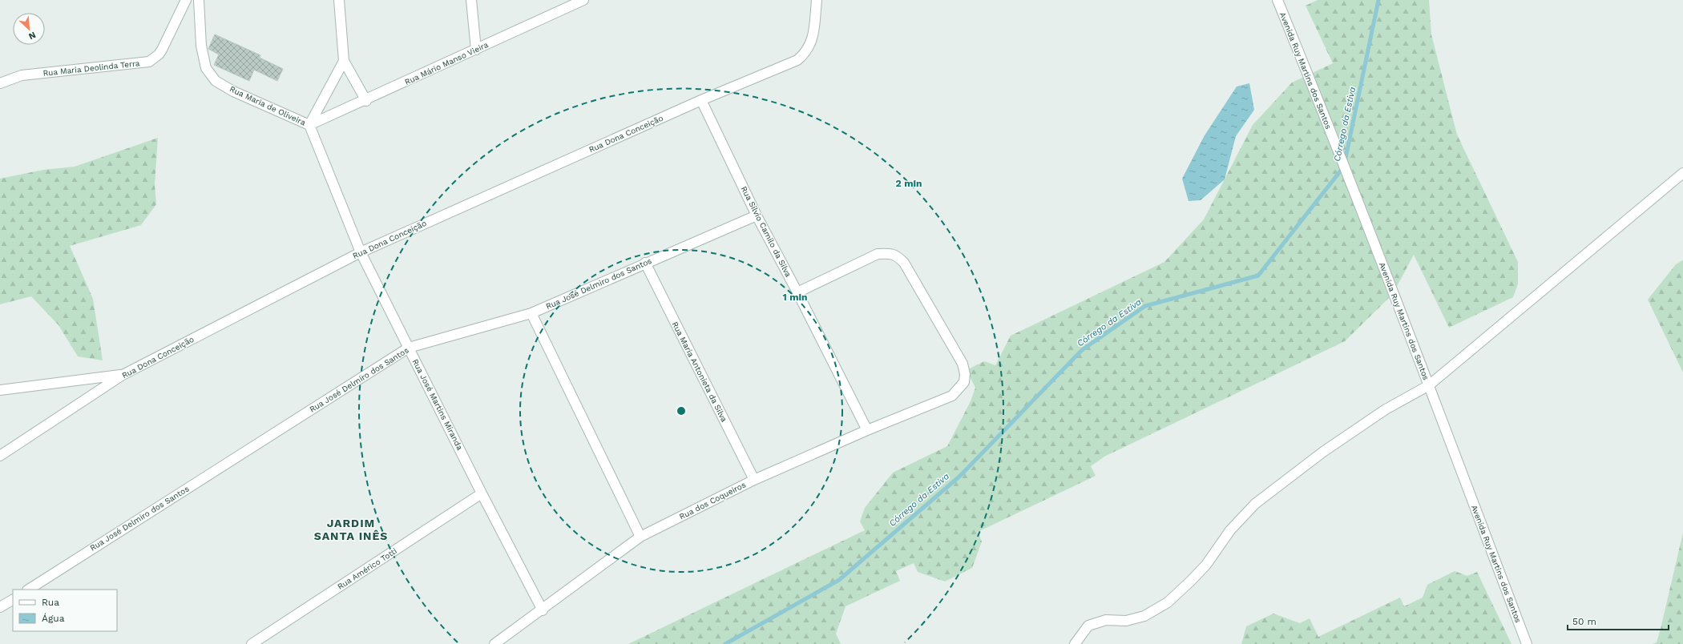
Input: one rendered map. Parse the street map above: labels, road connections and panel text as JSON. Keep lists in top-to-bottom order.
{
  "streets": {
    "street": [
      "Rua Mário Manso Vieira",
      "Rua Maria Deolinda Terra",
      "Avenida Ruy Martins dos Santos",
      "Rua Maria de Oliveira",
      "Rua Dona Conceição",
      "Rua Silvio Camilo da Silva",
      "Rua José Delmiro dos Santos",
      "Rua Maria Antonieta da Silva",
      "Rua José Martins Miranda",
      "Rua dos Coqueiros",
      "Rua Américo Totti"
    ]
  },
  "crossings": [
    ["Rua Mário Manso Vieira", "Rua Maria de Oliveira"],
    ["Rua Mário Manso Vieira", "Rua José Martins Miranda"],
    ["Rua Maria de Oliveira", "Rua José Martins Miranda"],
    ["Rua Dona Conceição", "Rua Silvio Camilo da Silva"],
    ["Rua Dona Conceição", "Rua José Martins Miranda"],
    ["Rua Silvio Camilo da Silva", "Rua José Delmiro dos Santos"],
    ["Rua Silvio Camilo da Silva", "Rua dos Coqueiros"],
    ["Rua José Delmiro dos Santos", "Rua Maria Antonieta da Silva"],
    ["Rua José Delmiro dos Santos", "Rua José Martins Miranda"],
    ["Rua Maria Antonieta da Silva", "Rua dos Coqueiros"],
    ["Rua José Martins Miranda", "Rua dos Coqueiros"],
    ["Rua José Martins Miranda", "Rua Américo Totti"]
  ],
  "districts": ["JARDIM SANTA INÊS"],
  "water": ["Córrego da Estiva"],
  "legend": ["Rua", "Água"],
  "scale_bar": "50 m",
  "north": "bottom right",
  "rings": ["2 min", "1 min"]
}
